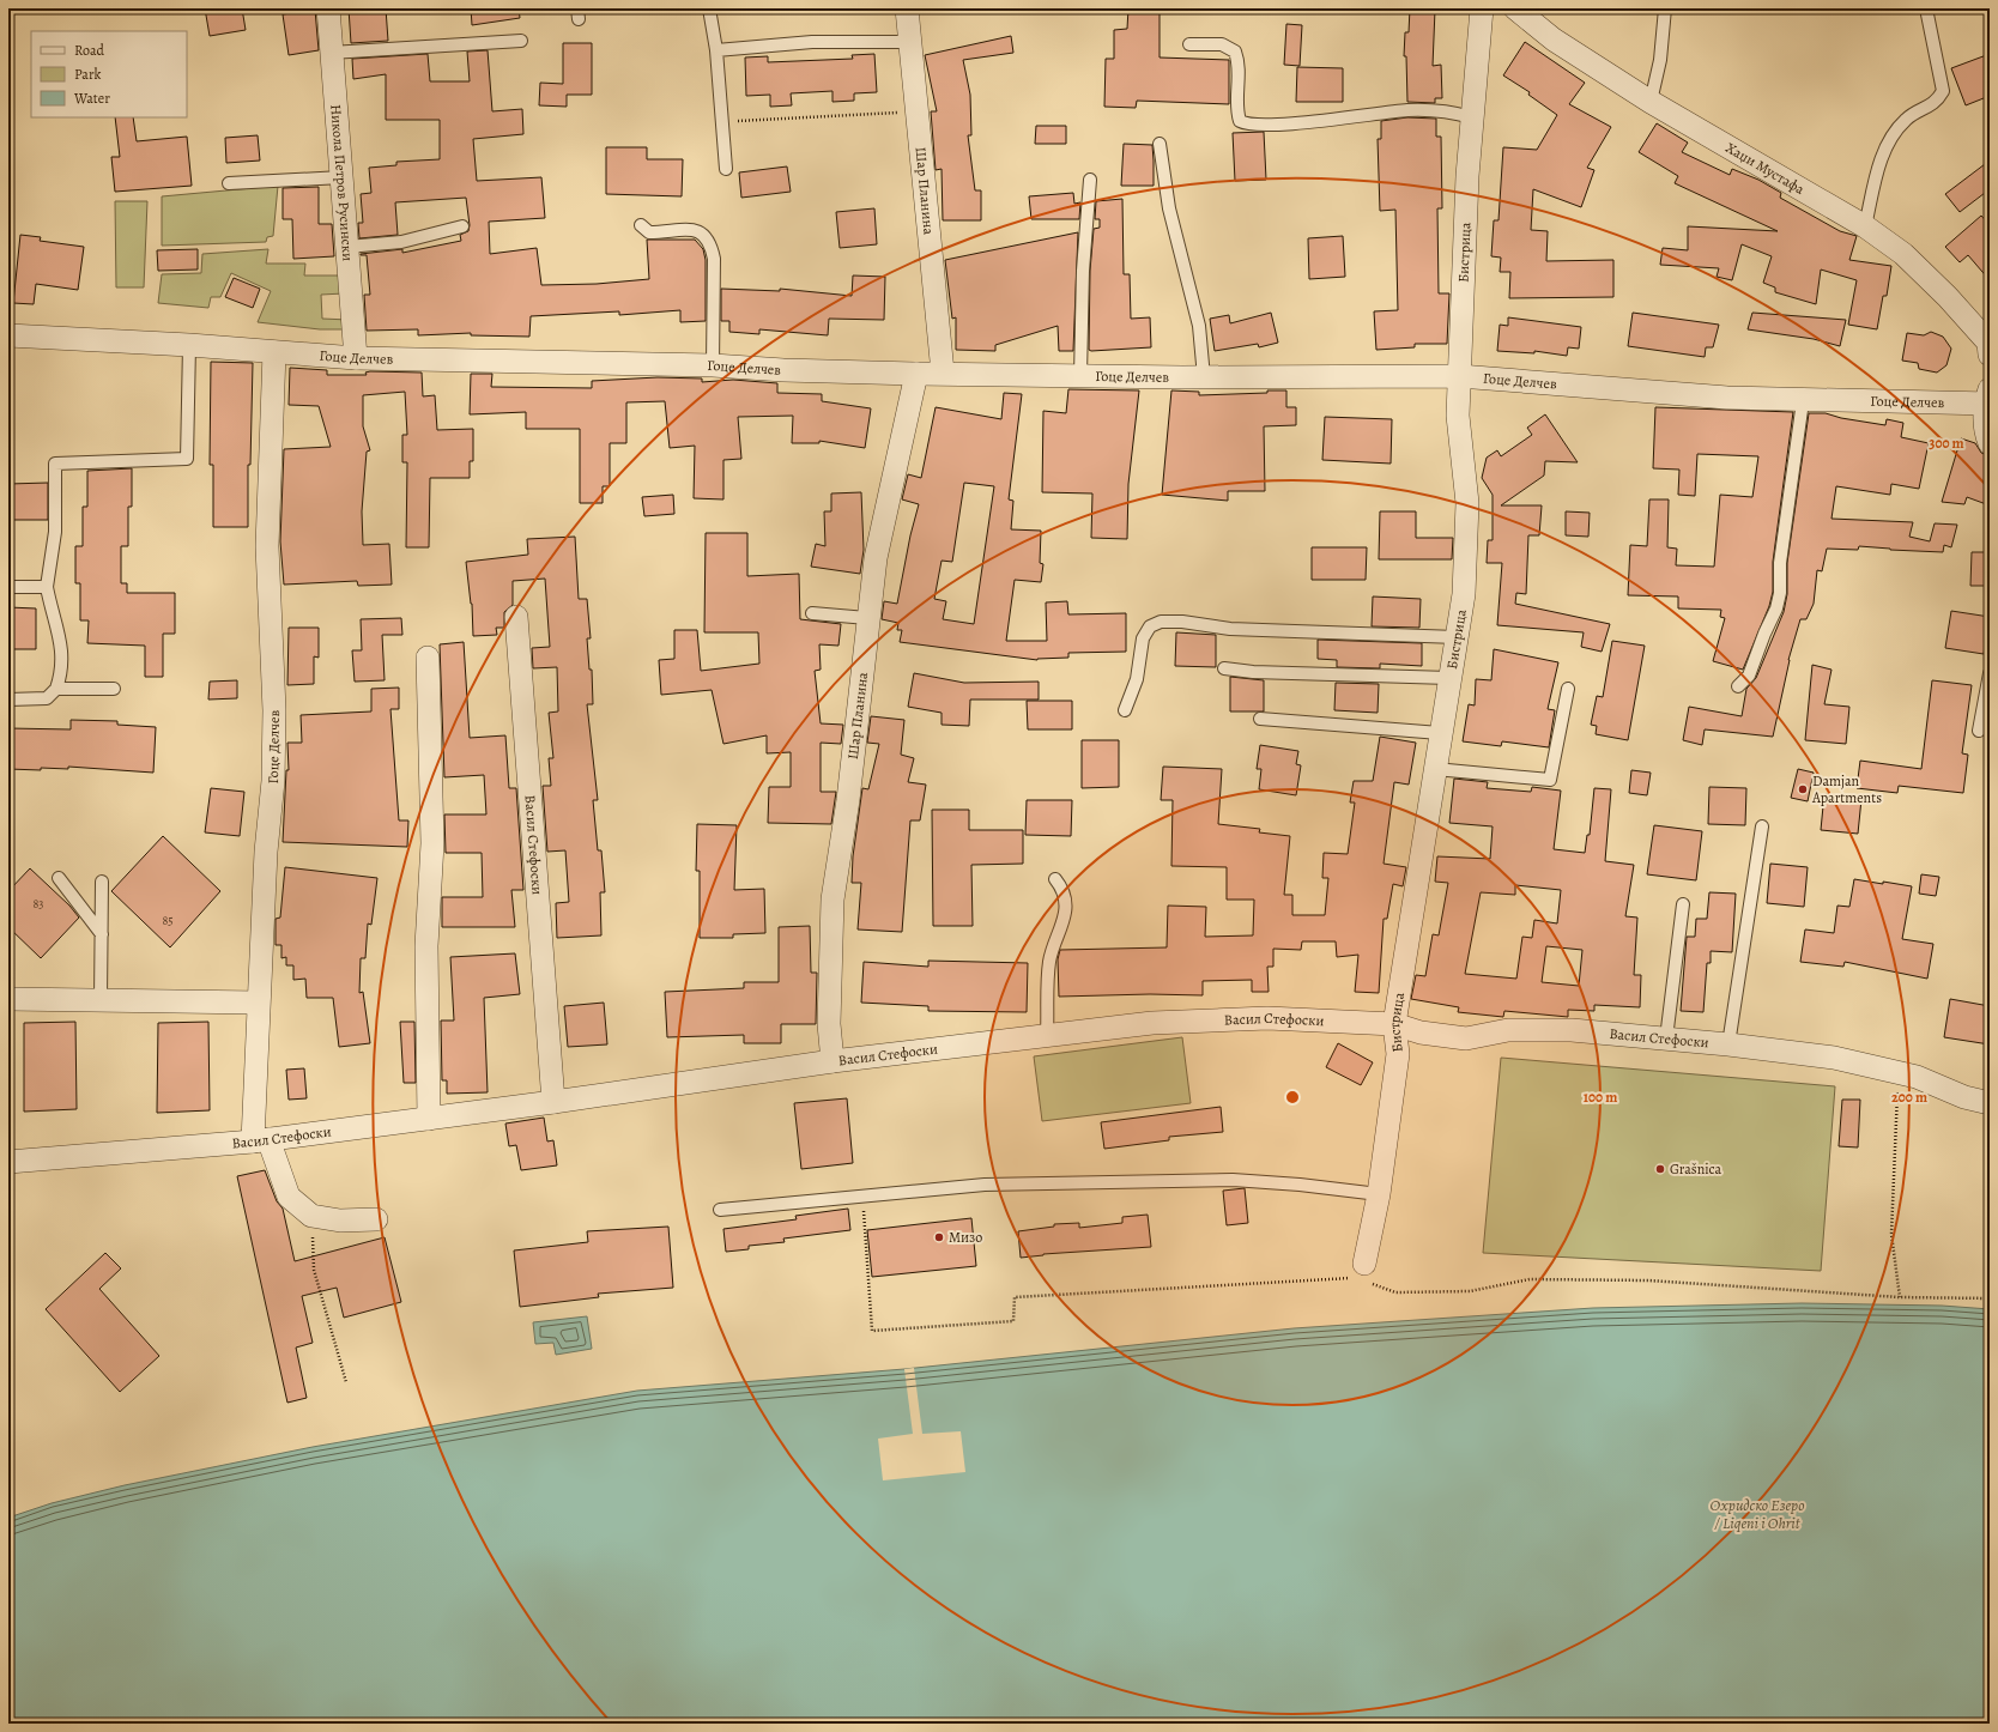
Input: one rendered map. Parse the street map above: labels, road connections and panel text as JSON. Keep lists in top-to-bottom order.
{
  "streets": {
    "street": [
      "Хаџи Мустафа",
      "Никола Петров Русински",
      "Шар Планина",
      "Бистрица",
      "Гоце Делчев",
      "Васил Стефоски"
    ]
  },
  "crossings": [
    ["Никола Петров Русински", "Гоце Делчев"],
    ["Шар Планина", "Гоце Делчев"],
    ["Шар Планина", "Васил Стефоски"],
    ["Бистрица", "Гоце Делчев"],
    ["Бистрица", "Васил Стефоски"],
    ["Гоце Делчев", "Васил Стефоски"]
  ],
  "water": ["Охридско Езеро / Liqeni i Ohrit"],
  "places": ["Damjan Apartments", "Grašnica", "Мизо"],
  "house_numbers": ["83", "85"],
  "legend": ["Road", "Park", "Water"],
  "rings": ["300 m", "100 m", "200 m"]
}
